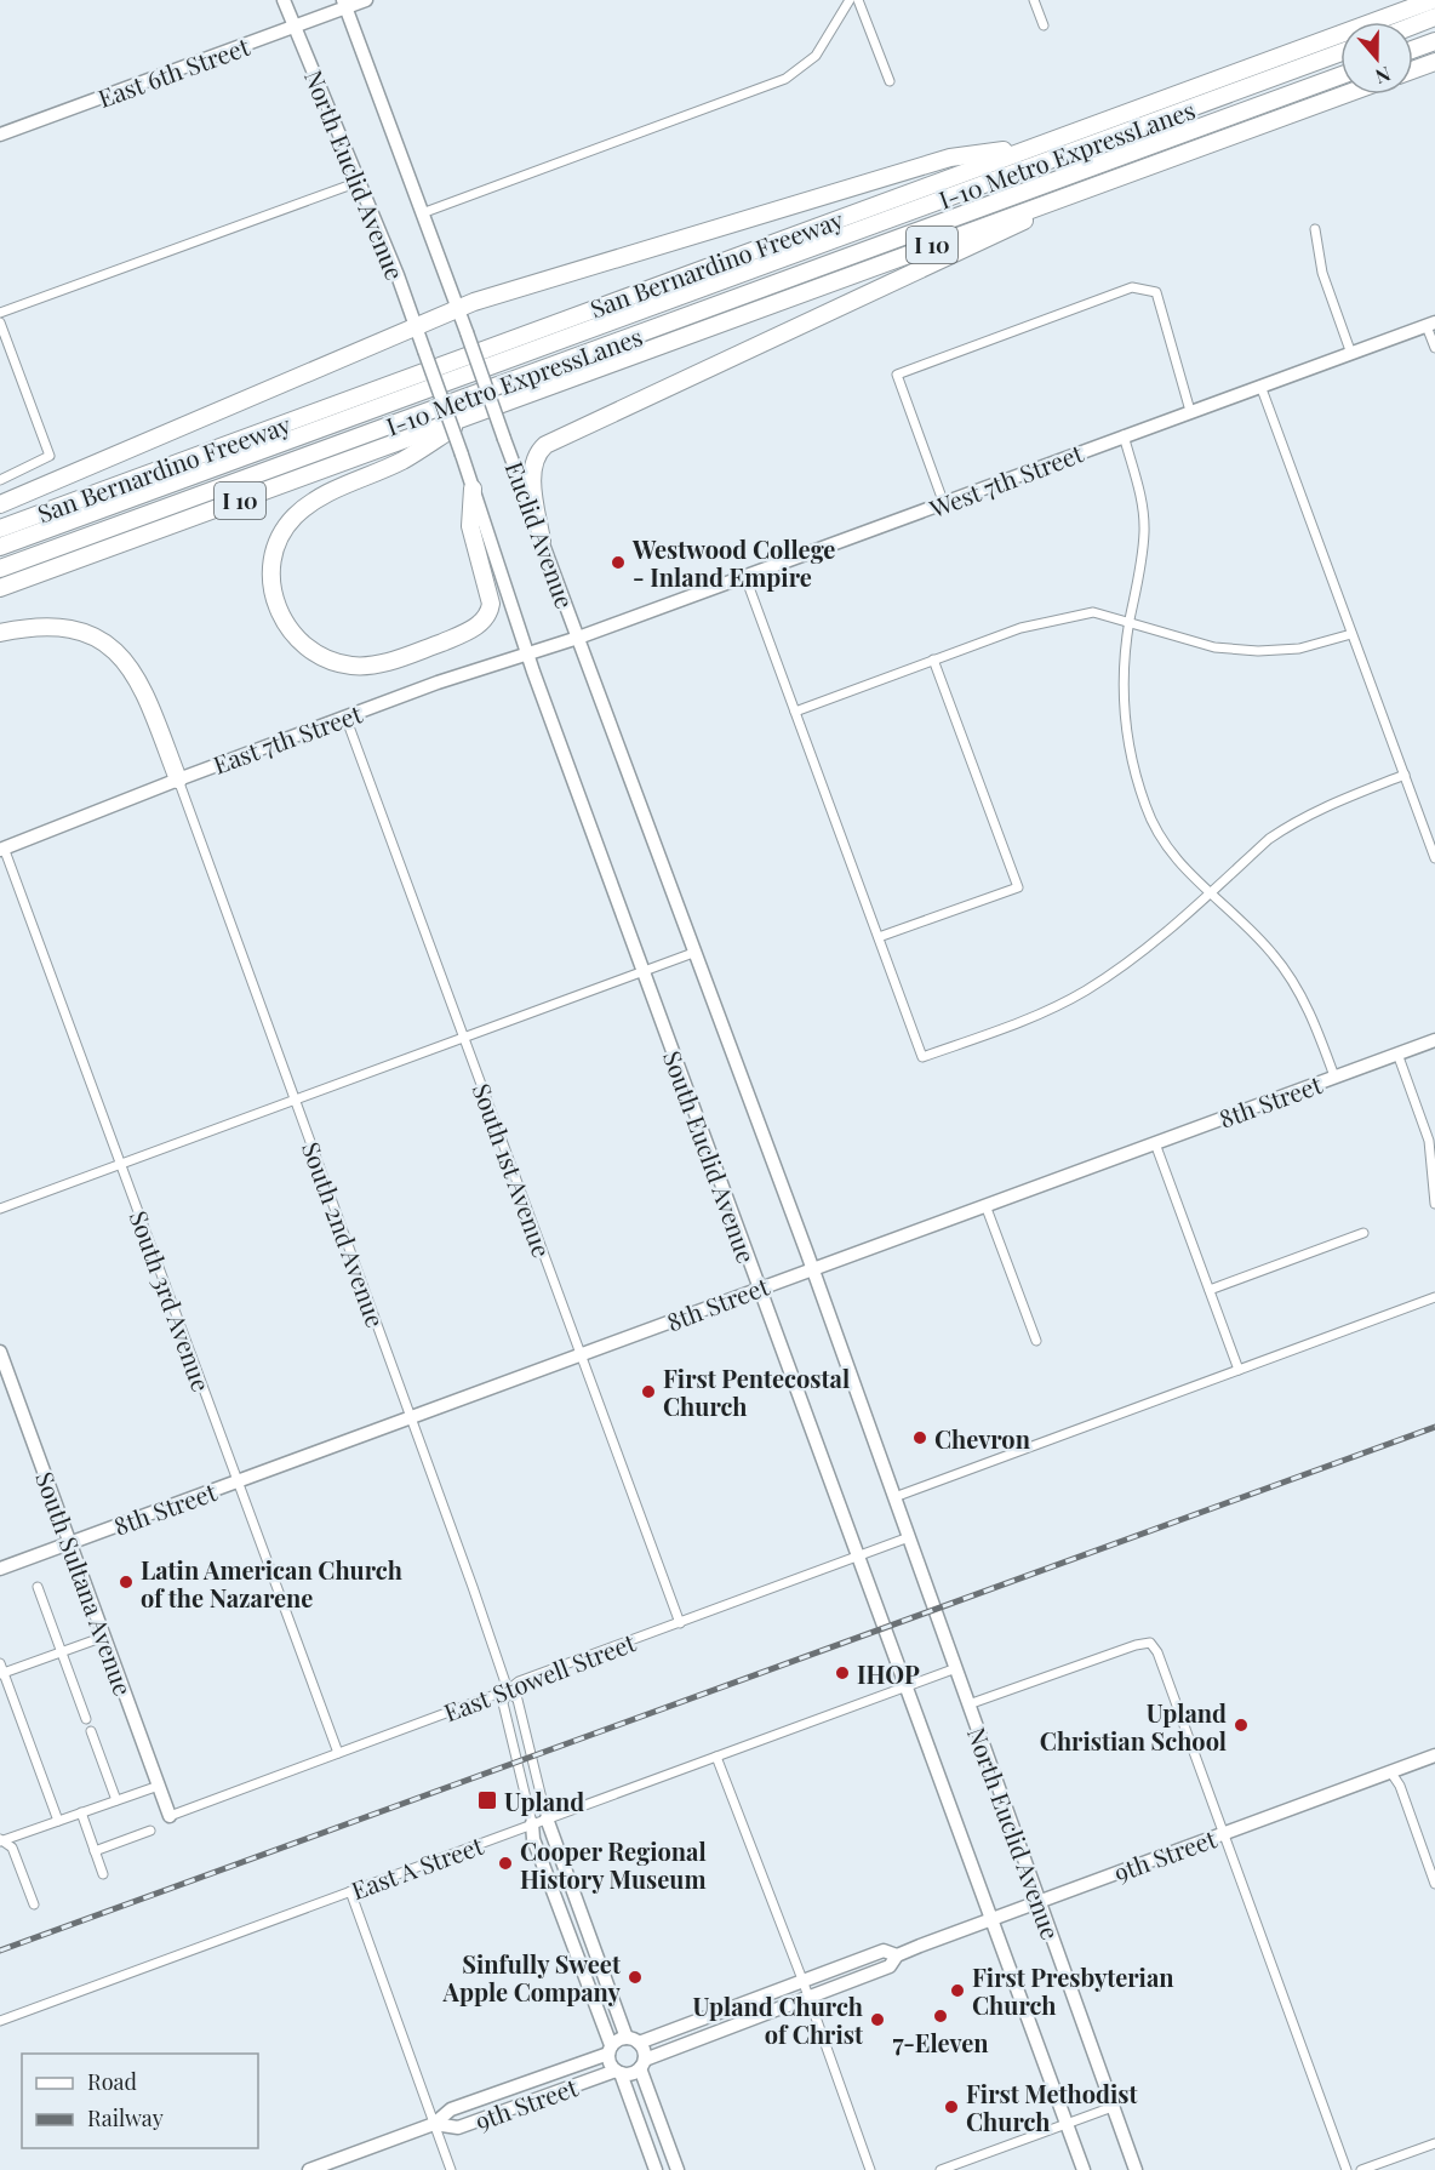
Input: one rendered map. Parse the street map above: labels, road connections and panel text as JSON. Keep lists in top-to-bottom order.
{
  "streets": {
    "highway": ["I-10 Metro ExpressLanes", "I 10", "San Bernardino Freeway"],
    "street": [
      "East 6th Street",
      "North Euclid Avenue",
      "West 7th Street",
      "Euclid Avenue",
      "East 7th Street",
      "8th Street",
      "South Euclid Avenue",
      "South 1st Avenue",
      "South 2nd Avenue",
      "South 3rd Avenue",
      "South Sultana Avenue",
      "East Stowell Street",
      "9th Street",
      "East A Street"
    ]
  },
  "crossings": [
    ["East 6th Street", "North Euclid Avenue"],
    ["North Euclid Avenue", "Euclid Avenue"],
    ["North Euclid Avenue", "East Stowell Street"],
    ["North Euclid Avenue", "9th Street"],
    ["North Euclid Avenue", "East A Street"],
    ["West 7th Street", "Euclid Avenue"],
    ["West 7th Street", "East 7th Street"],
    ["Euclid Avenue", "East 7th Street"],
    ["Euclid Avenue", "South Euclid Avenue"],
    ["East 7th Street", "South 1st Avenue"],
    ["East 7th Street", "South 2nd Avenue"],
    ["East 7th Street", "South 3rd Avenue"],
    ["8th Street", "South Euclid Avenue"],
    ["8th Street", "South 1st Avenue"],
    ["8th Street", "South 2nd Avenue"],
    ["8th Street", "South 3rd Avenue"],
    ["8th Street", "South Sultana Avenue"],
    ["South Euclid Avenue", "East Stowell Street"],
    ["South 1st Avenue", "East Stowell Street"],
    ["South 2nd Avenue", "East Stowell Street"],
    ["South 2nd Avenue", "East A Street"],
    ["South 3rd Avenue", "East Stowell Street"],
    ["South Sultana Avenue", "East Stowell Street"]
  ],
  "places": {
    "other": [
      "Westwood College - Inland Empire",
      "First Pentecostal Church",
      "Chevron",
      "Latin American Church of the Nazarene",
      "IHOP",
      "Upland Christian School",
      "Cooper Regional History Museum",
      "Sinfully Sweet Apple Company",
      "First Presbyterian Church",
      "7-Eleven",
      "Upland Church of Christ",
      "First Methodist Church"
    ],
    "transit": ["Upland"]
  },
  "legend": ["Road", "Railway"],
  "north": "bottom"
}
